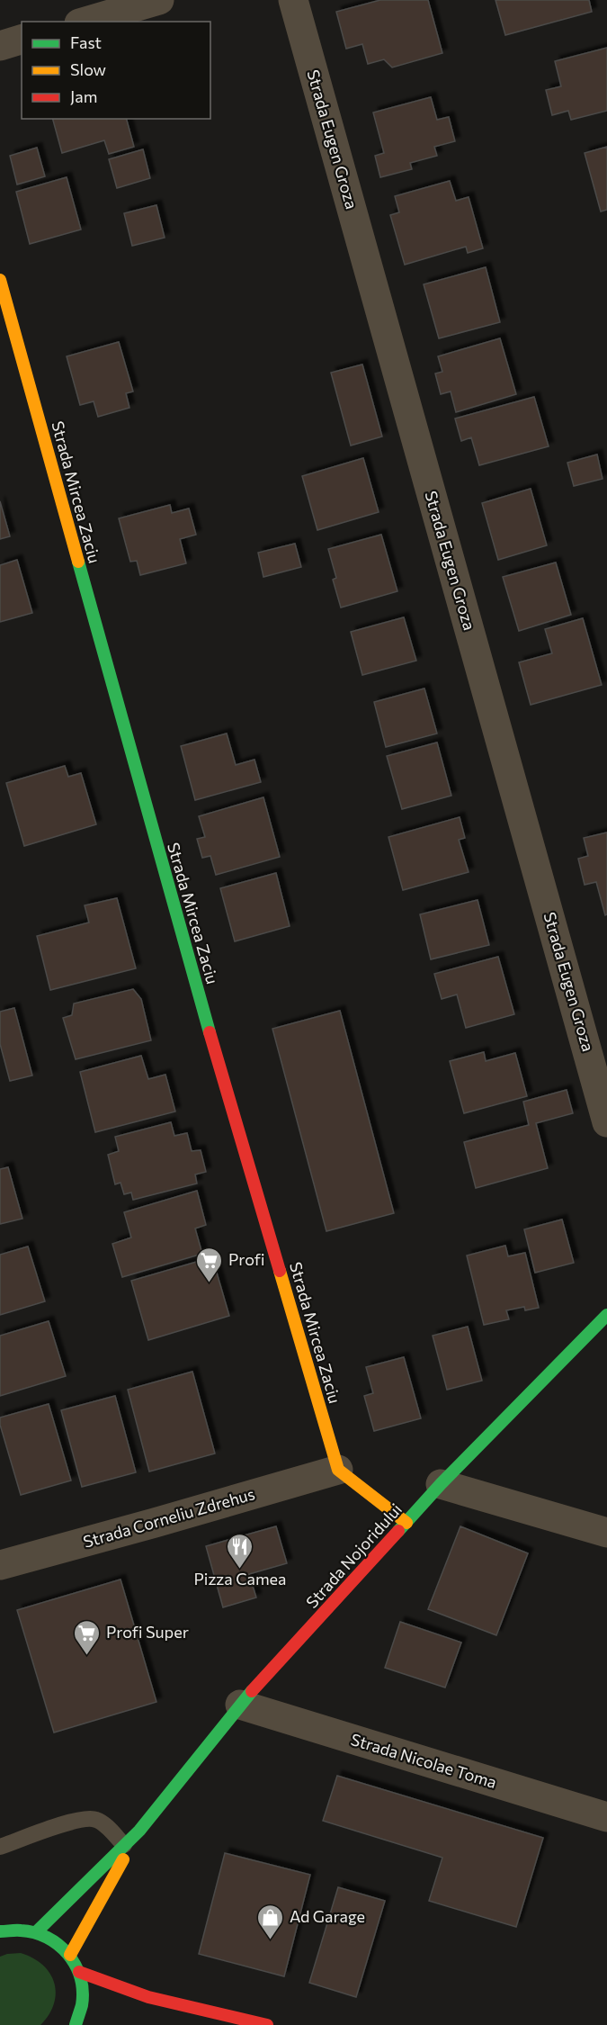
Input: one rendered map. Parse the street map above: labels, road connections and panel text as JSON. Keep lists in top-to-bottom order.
{
  "streets": {
    "main road": ["Strada Mircea Zaciu", "Strada Nojoridului"],
    "street": ["Strada Eugen Groza", "Strada Corneliu Zdrehus", "Strada Nicolae Toma"]
  },
  "crossings": [
    ["Strada Mircea Zaciu", "Strada Corneliu Zdrehus"],
    ["Strada Nojoridului", "Strada Nicolae Toma"]
  ],
  "places": {
    "supermarket": ["Profi", "Profi Super"],
    "restaurant": ["Pizza Camea"],
    "shop": ["Ad Garage"]
  },
  "legend": ["Fast", "Slow", "Jam"]
}
